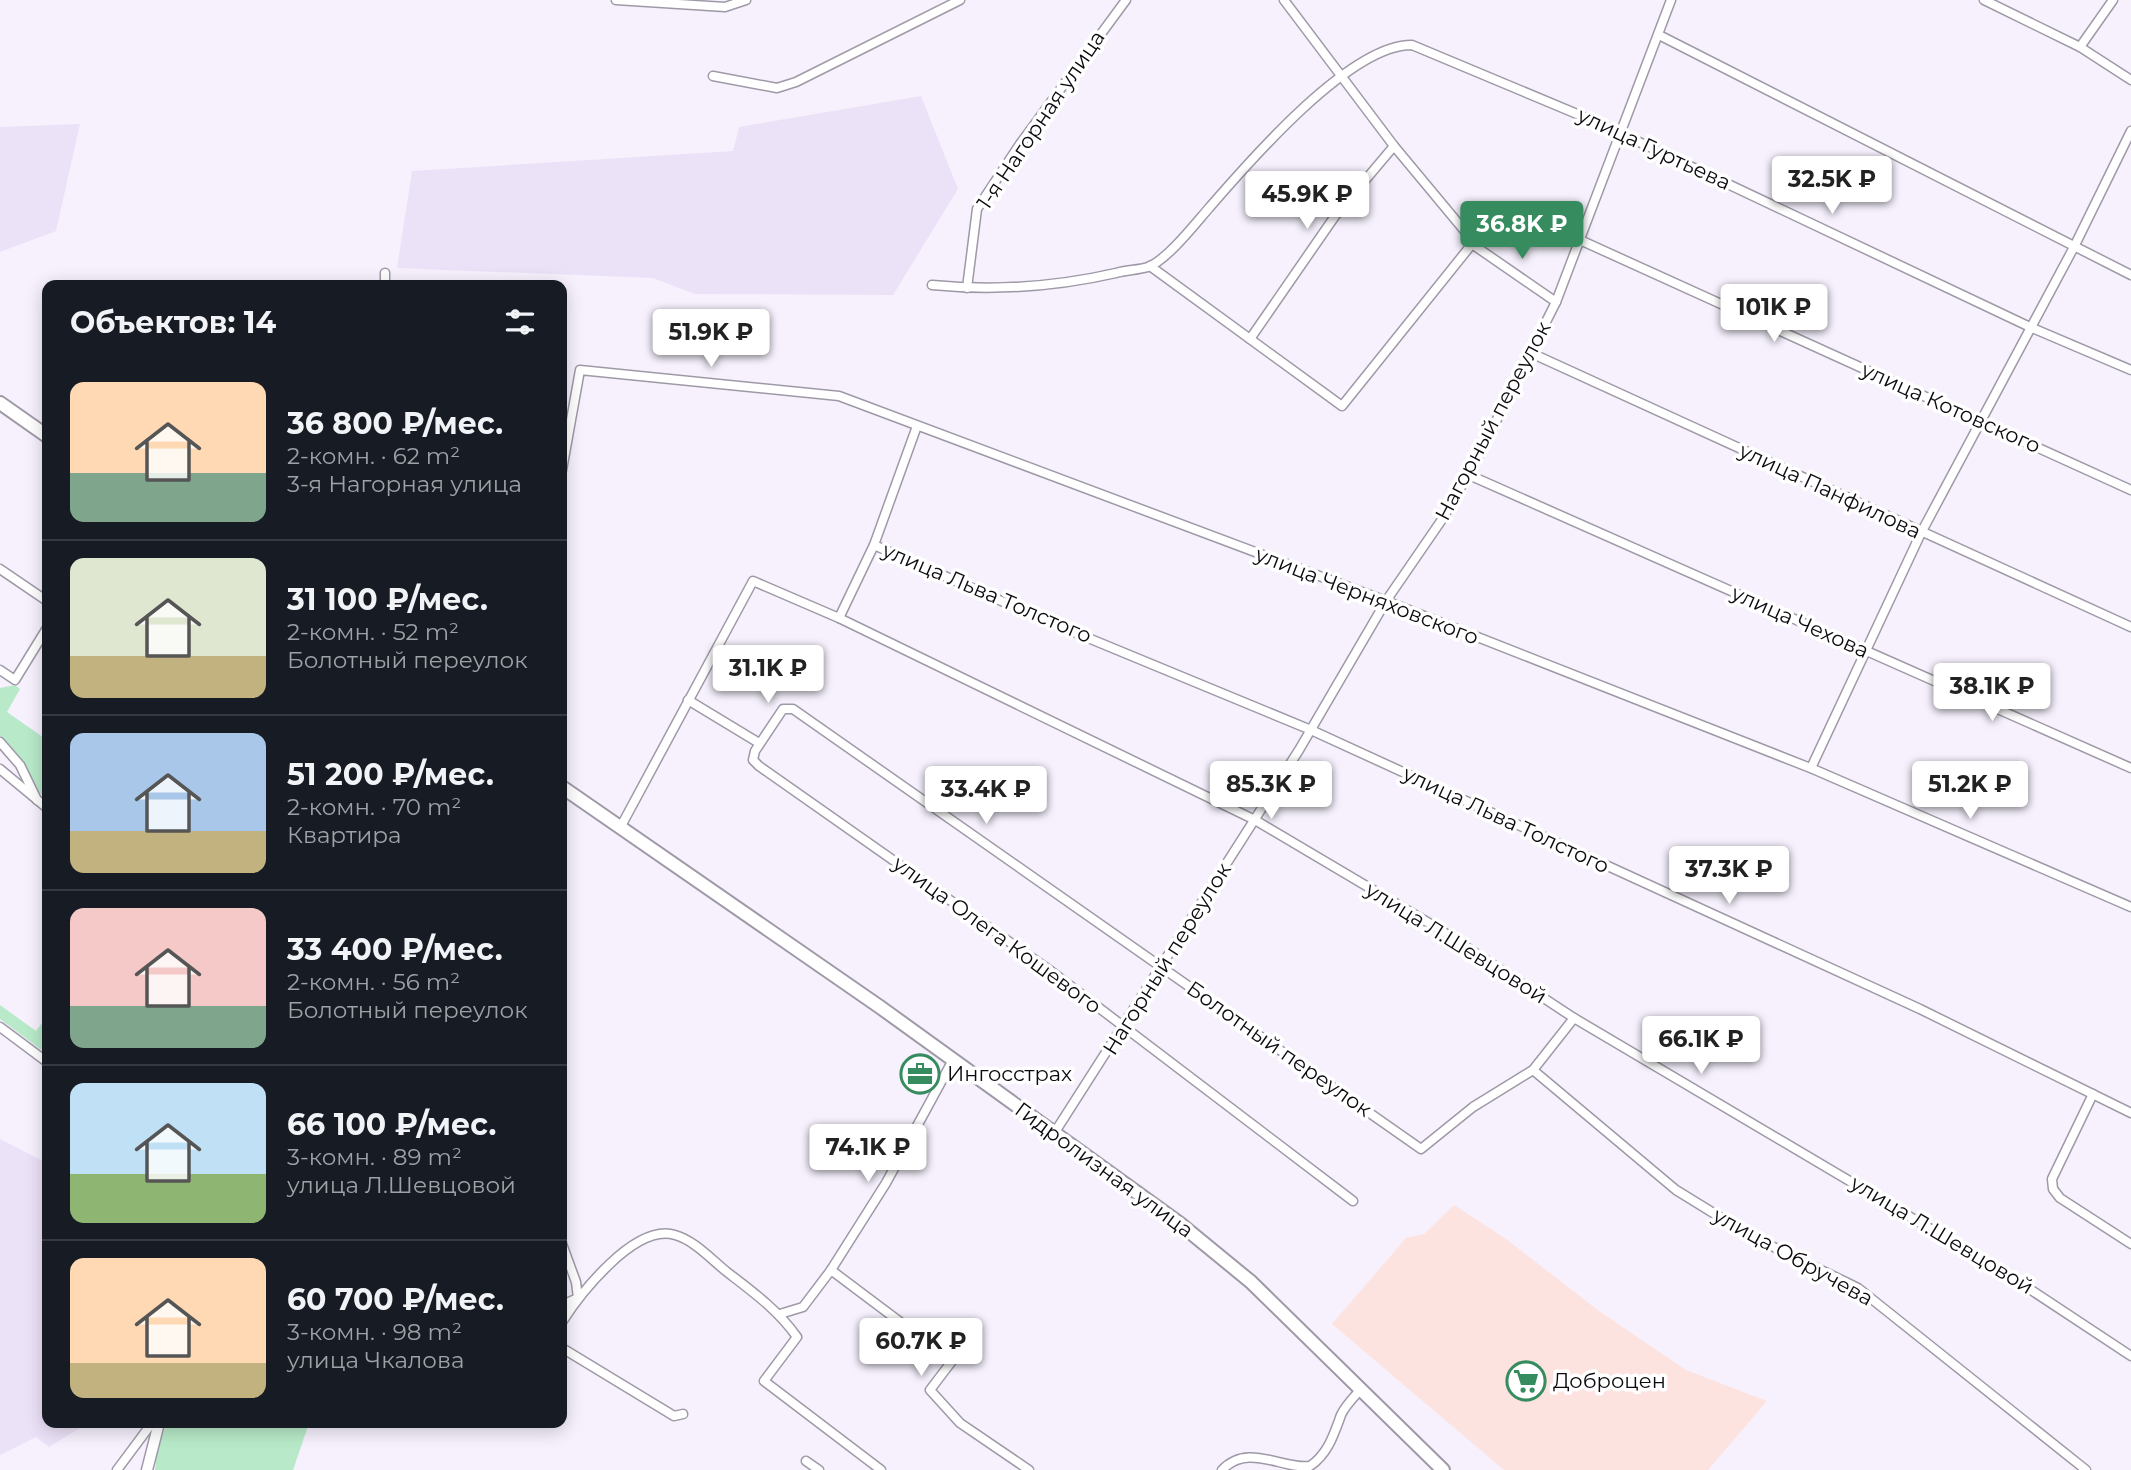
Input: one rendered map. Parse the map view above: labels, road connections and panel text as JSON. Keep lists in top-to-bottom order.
{
  "streets": {
    "highway": ["Гидролизная улица"],
    "street": [
      "1-я Нагорная улица",
      "улица Гуртьева",
      "улица Котовского",
      "Нагорный переулок",
      "улица Панфилова",
      "улица Льва Толстого",
      "улица Черняховского",
      "улица Чехова",
      "улица Олега Кошевого",
      "улица Л.Шевцовой",
      "Болотный переулок",
      "улица Обручева"
    ]
  },
  "crossings": [
    ["улица Гуртьева", "Нагорный переулок"],
    ["улица Котовского", "Нагорный переулок"],
    ["Нагорный переулок", "улица Панфилова"],
    ["Нагорный переулок", "улица Льва Толстого"],
    ["Нагорный переулок", "улица Черняховского"],
    ["Нагорный переулок", "улица Чехова"],
    ["Нагорный переулок", "улица Олега Кошевого"],
    ["Нагорный переулок", "улица Л.Шевцовой"],
    ["Нагорный переулок", "Болотный переулок"],
    ["Нагорный переулок", "Гидролизная улица"],
    ["улица Олега Кошевого", "Болотный переулок"],
    ["Болотный переулок", "улица Обручева"]
  ],
  "places": {
    "office": ["Ингосстрах"],
    "supermarket": ["Доброцен"]
  },
  "page": {
    "price": [
      "32.5K ₽",
      "45.9K ₽",
      "36.8K ₽",
      "101K ₽",
      "51.9K ₽",
      "31.1K ₽",
      "38.1K ₽",
      "85.3K ₽",
      "51.2K ₽",
      "33.4K ₽",
      "37.3K ₽",
      "66.1K ₽",
      "74.1K ₽",
      "60.7K ₽"
    ],
    "heading": "Объектов: 14",
    "list": [
      {
        "name": "36 800 ₽/мес.",
        "note": "2-комн. · 62 m² · 3-я Нагорная улица"
      },
      {
        "name": "31 100 ₽/мес.",
        "note": "2-комн. · 52 m² · Болотный переулок"
      },
      {
        "name": "51 200 ₽/мес.",
        "note": "2-комн. · 70 m² · Квартира"
      },
      {
        "name": "33 400 ₽/мес.",
        "note": "2-комн. · 56 m² · Болотный переулок"
      },
      {
        "name": "66 100 ₽/мес.",
        "note": "3-комн. · 89 m² · улица Л.Шевцовой"
      },
      {
        "name": "60 700 ₽/мес.",
        "note": "3-комн. · 98 m² · улица Чкалова"
      }
    ]
  }
}
